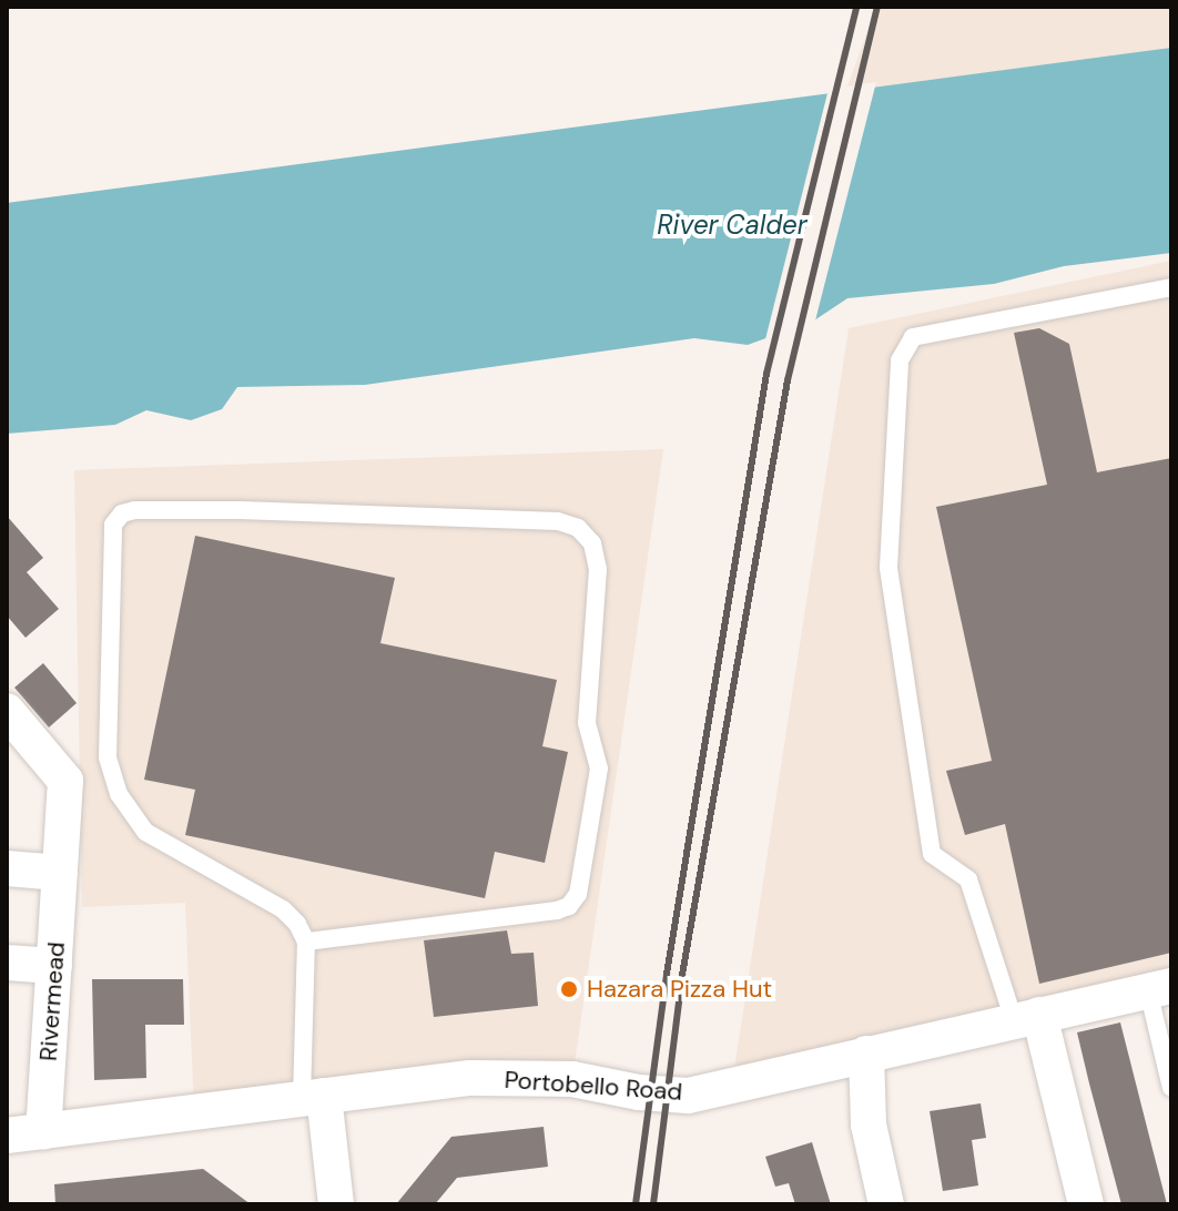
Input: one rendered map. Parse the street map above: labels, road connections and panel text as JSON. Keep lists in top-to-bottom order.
{
  "streets": {
    "street": ["Rivermead", "Portobello Road"]
  },
  "crossings": [
    ["Rivermead", "Portobello Road"]
  ],
  "water": ["River Calder"],
  "places": ["Hazara Pizza Hut"]
}
